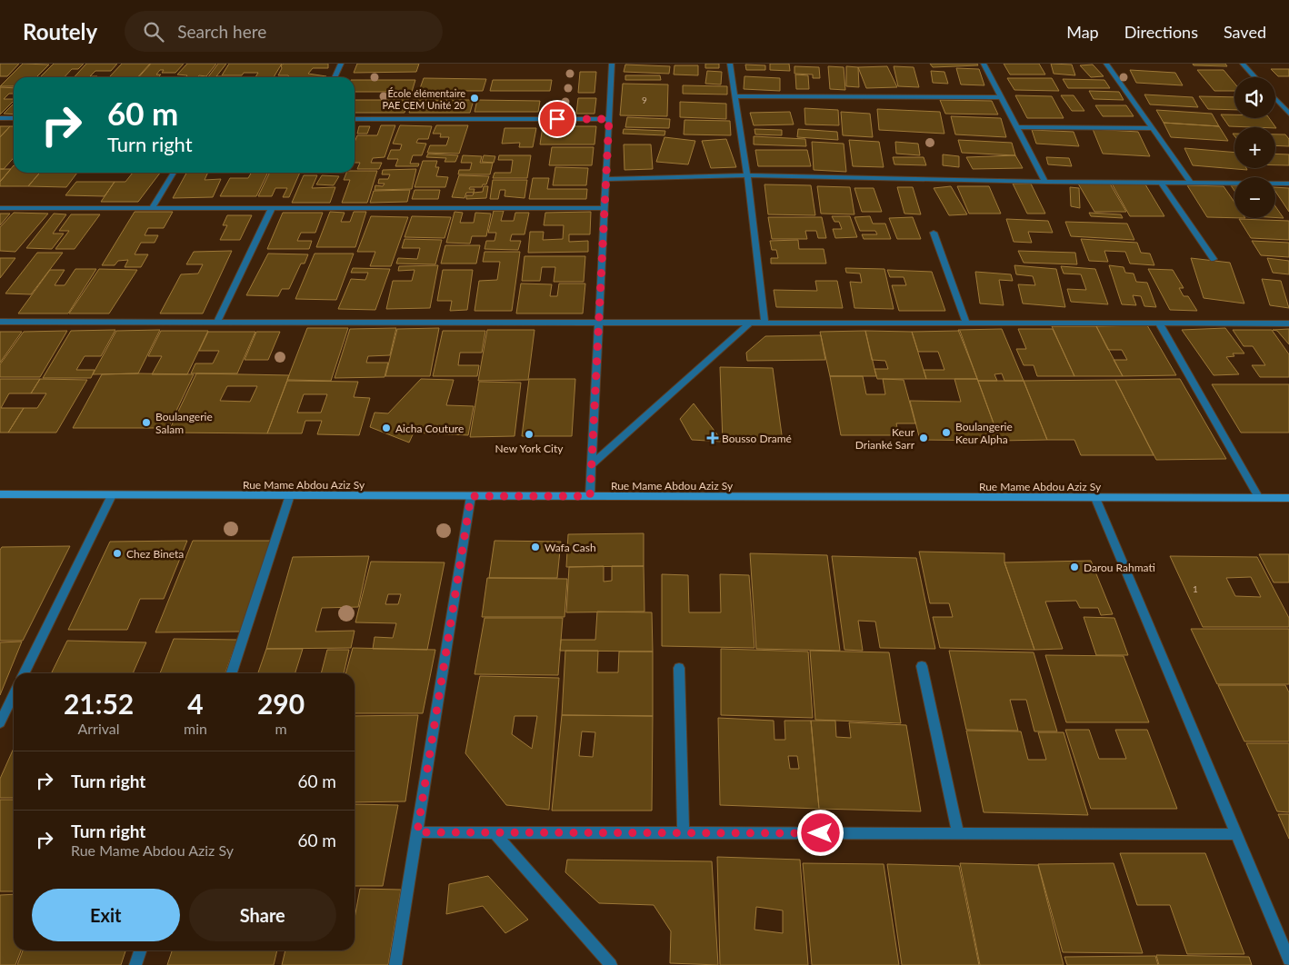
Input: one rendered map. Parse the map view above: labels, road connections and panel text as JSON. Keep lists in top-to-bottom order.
{
  "streets": {
    "street": ["Rue Mame Abdou Aziz Sy"]
  },
  "places": {
    "other": [
      "École élémentaire PAE CEM Unité 20",
      "Boulangerie Salam",
      "Aicha Couture",
      "Boulangerie Keur Alpha",
      "New York City",
      "Keur Drianké Sarr",
      "Wafa Cash",
      "Chez Bineta",
      "Darou Rahmati"
    ],
    "health": ["Bousso Dramé"]
  },
  "house_numbers": ["9", "1"],
  "page": {
    "header": "Routely",
    "search": "Search here",
    "nav": ["Map", "Directions", "Saved"],
    "map_buttons": ["+", "−"],
    "turn": ["60 m", "Turn right"],
    "eta": [
      "21:52",
      "Arrival",
      "4",
      "min",
      "290",
      "m"
    ],
    "list": [
      {
        "name": "Turn right",
        "value": "60 m"
      },
      {
        "name": "Turn right",
        "note": "Rue Mame Abdou Aziz Sy",
        "value": "60 m"
      }
    ],
    "buttons": ["Exit", "Share"]
  }
}
